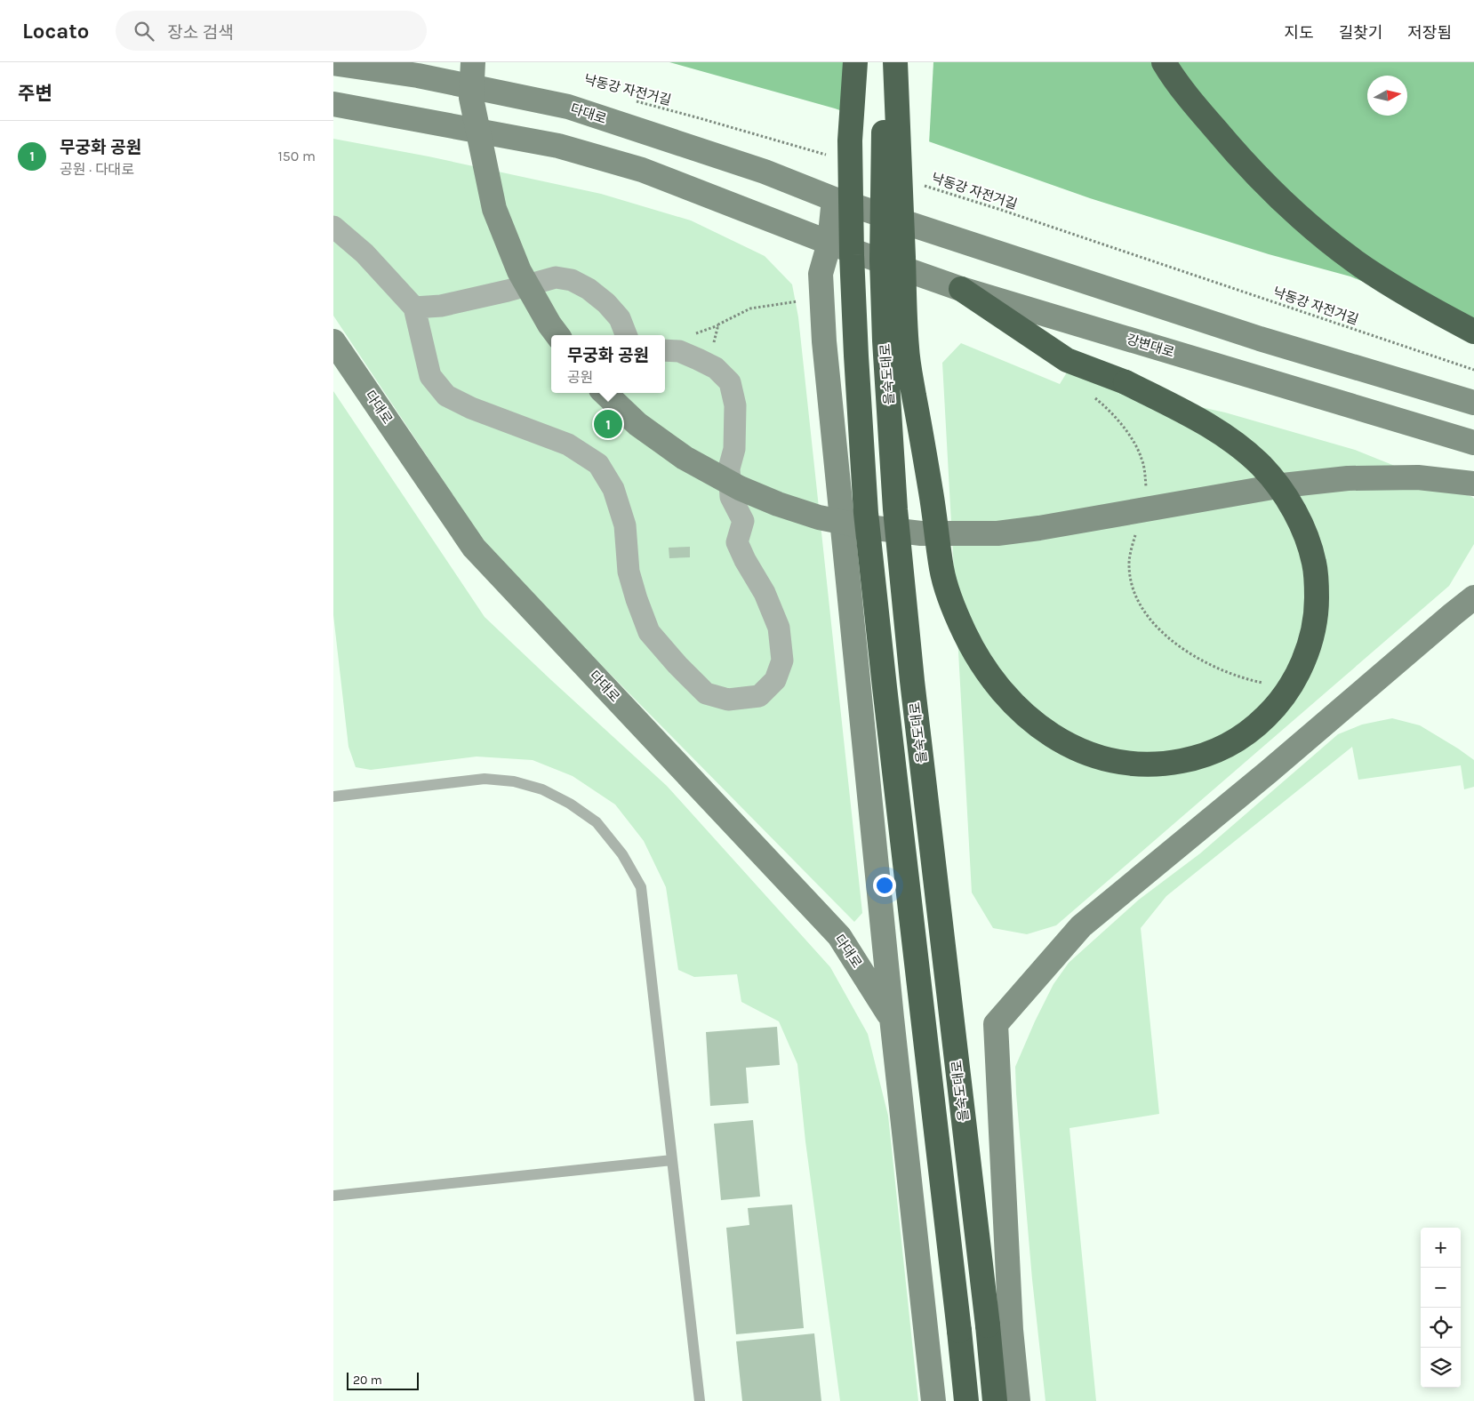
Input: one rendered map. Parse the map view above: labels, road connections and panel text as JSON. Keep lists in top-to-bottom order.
{
  "streets": {
    "highway": ["을숙도대로"],
    "main road": ["다대로", "강변대로"],
    "path": ["낙동강 자전거길"]
  },
  "scale_bar": "20 m",
  "north": "right",
  "page": {
    "header": "Locato",
    "search": "장소 검색",
    "nav": ["지도", "길찾기", "저장됨"],
    "heading": "주변",
    "list": [
      {
        "mark": "1",
        "name": "무궁화 공원",
        "note": "공원 · 다대로",
        "value": "150 m"
      }
    ],
    "popup": ["무궁화 공원", "공원"],
    "pins": "1",
    "map_buttons": ["+", "−"],
    "scale": "20 m"
  }
}
